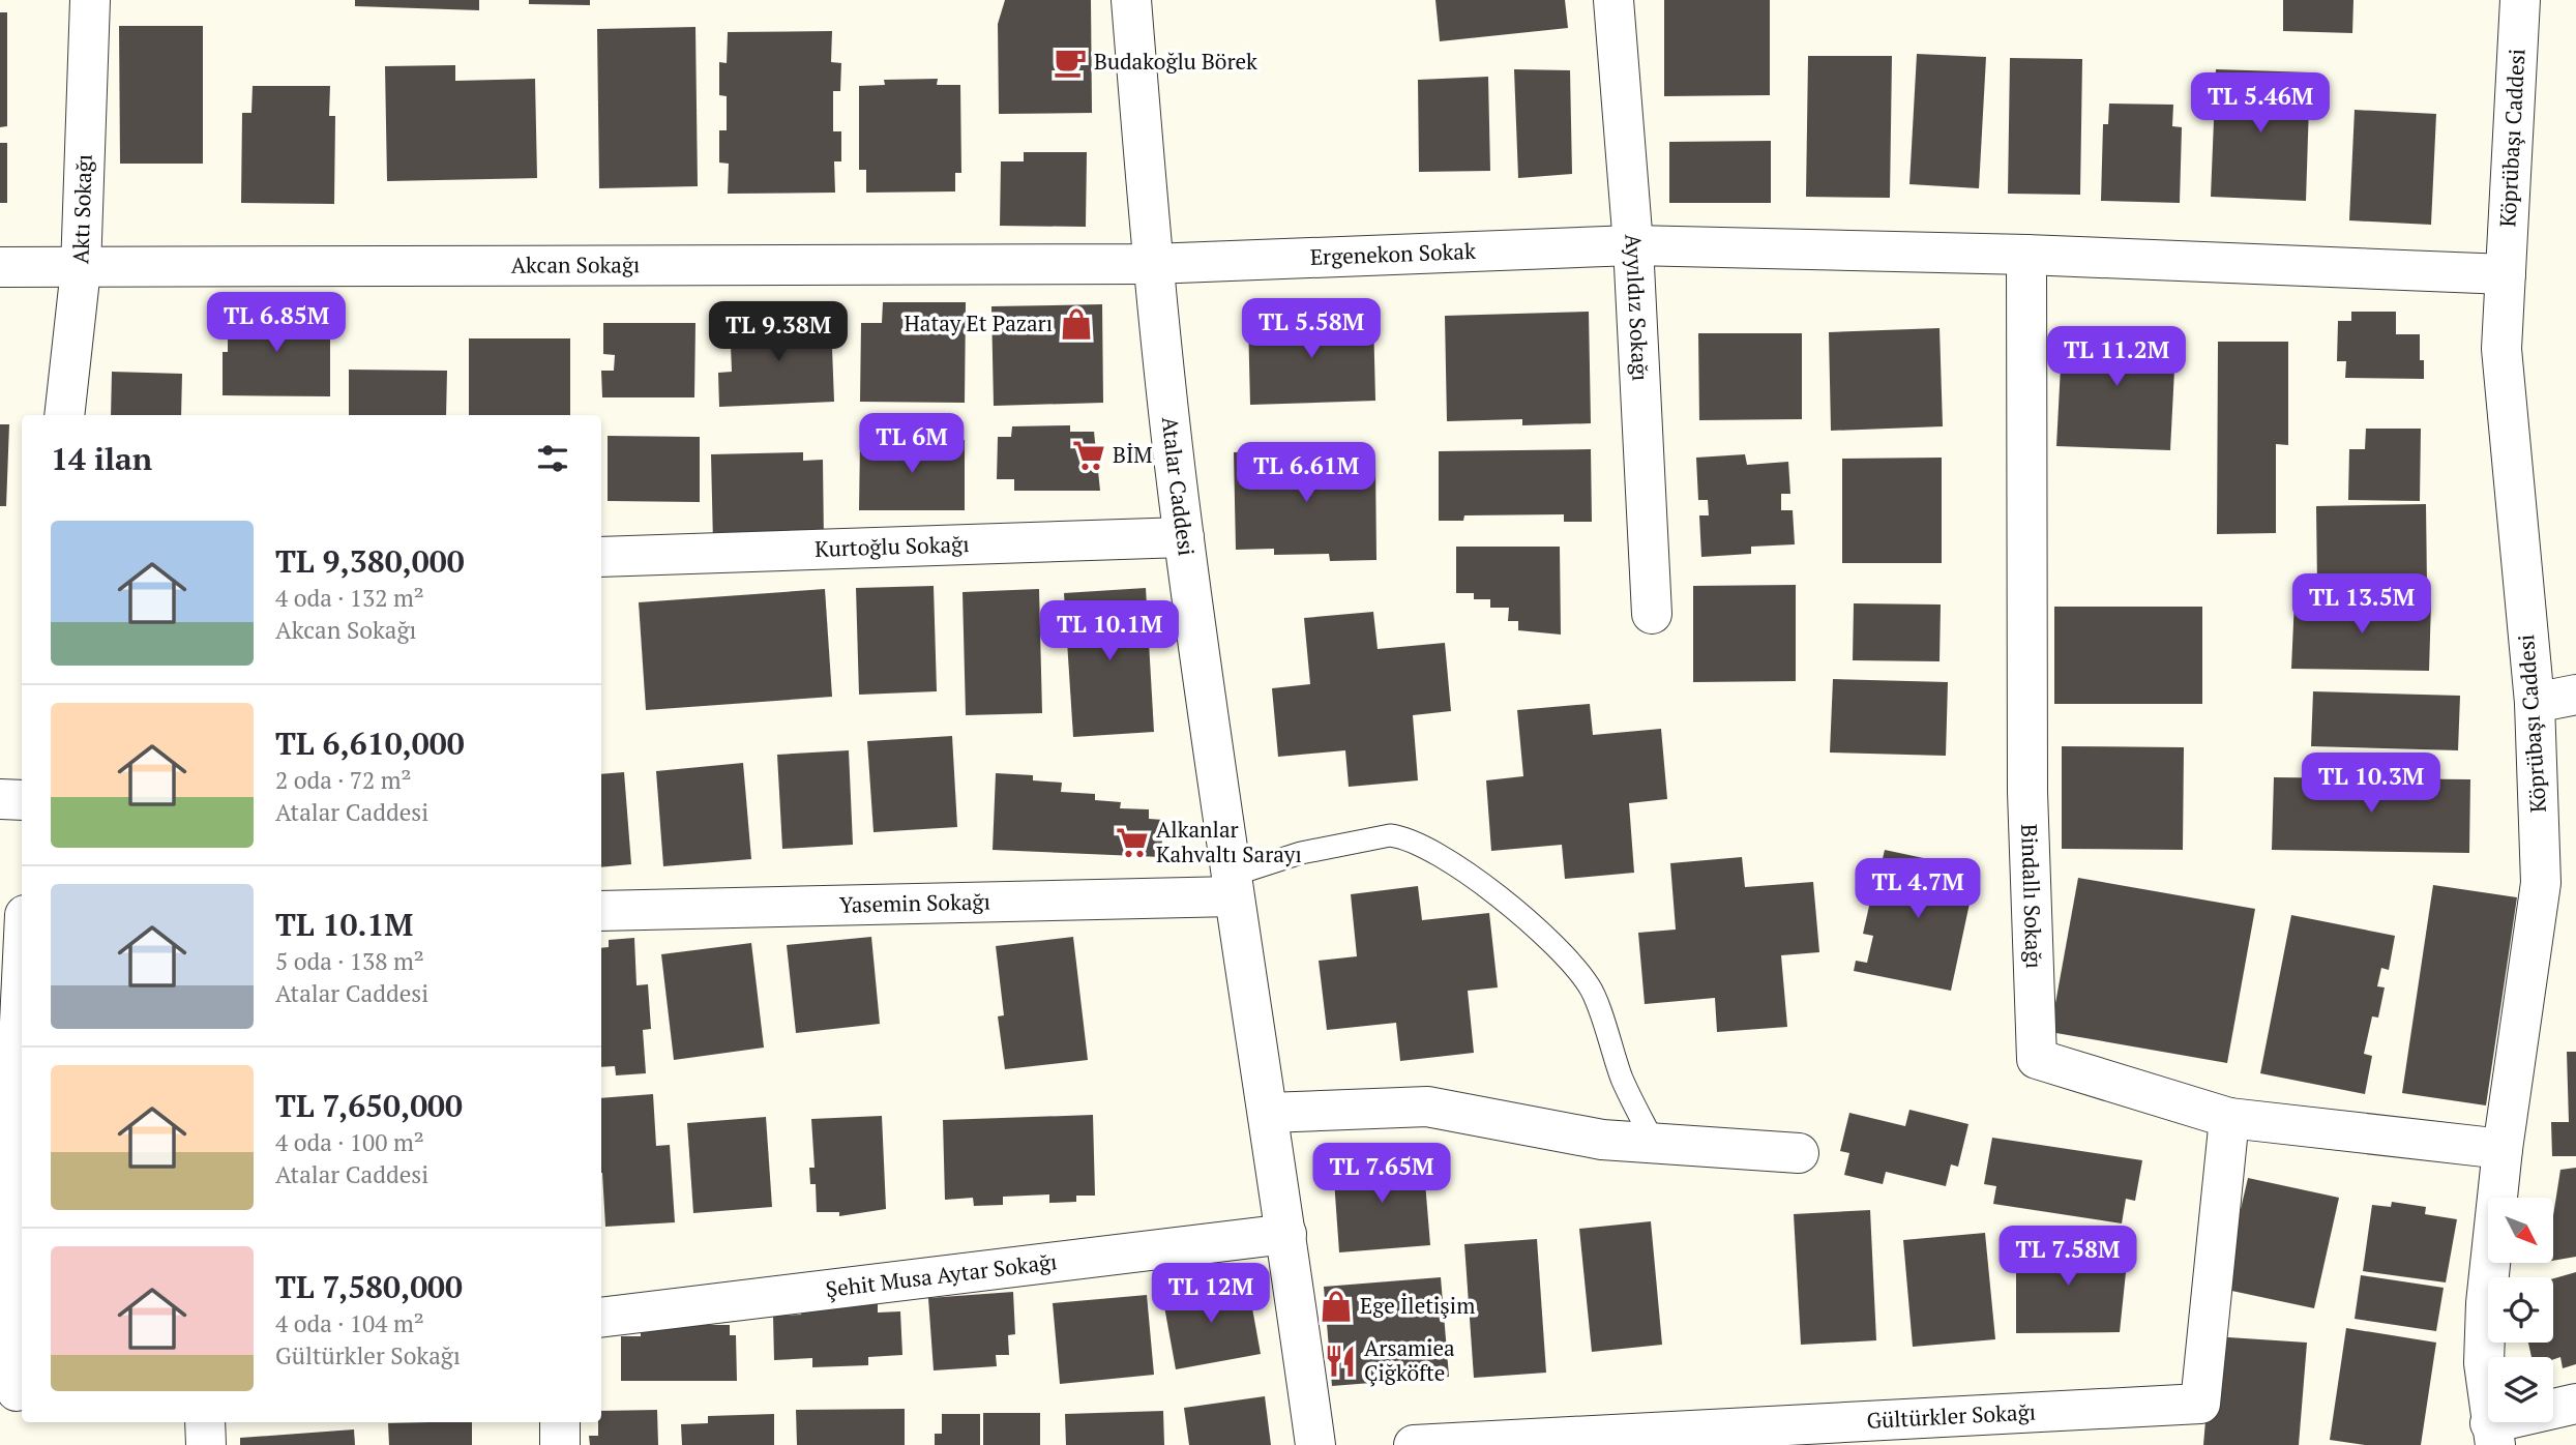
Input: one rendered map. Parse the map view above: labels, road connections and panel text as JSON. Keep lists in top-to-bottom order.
{
  "streets": {
    "street": [
      "Köprübaşı Caddesi",
      "Aktı Sokağı",
      "Ergenekon Sokak",
      "Akcan Sokağı",
      "Ayyıldız Sokağı",
      "Atalar Caddesi",
      "Kurtoğlu Sokağı",
      "Bindallı Sokağı",
      "Yasemin Sokağı",
      "Şehit Musa Aytar Sokağı",
      "Gültürkler Sokağı"
    ]
  },
  "crossings": [
    ["Köprübaşı Caddesi", "Ergenekon Sokak"],
    ["Köprübaşı Caddesi", "Bindallı Sokağı"],
    ["Aktı Sokağı", "Akcan Sokağı"],
    ["Ergenekon Sokak", "Akcan Sokağı"],
    ["Ergenekon Sokak", "Ayyıldız Sokağı"],
    ["Ergenekon Sokak", "Atalar Caddesi"],
    ["Ergenekon Sokak", "Bindallı Sokağı"],
    ["Akcan Sokağı", "Atalar Caddesi"],
    ["Atalar Caddesi", "Kurtoğlu Sokağı"],
    ["Atalar Caddesi", "Yasemin Sokağı"],
    ["Atalar Caddesi", "Şehit Musa Aytar Sokağı"],
    ["Bindallı Sokağı", "Gültürkler Sokağı"]
  ],
  "places": {
    "cafe": ["Budakoğlu Börek"],
    "shop": ["Hatay Et Pazarı", "Ege İletişim"],
    "supermarket": ["BİM", "Alkanlar Kahvaltı Sarayı"],
    "restaurant": ["Arsamiea Çiğköfte"]
  },
  "north": "bottom right",
  "page": {
    "price": [
      "TL 5.46M",
      "TL 6.85M",
      "TL 5.58M",
      "TL 9.38M",
      "TL 11.2M",
      "TL 6M",
      "TL 6.61M",
      "TL 13.5M",
      "TL 10.1M",
      "TL 10.3M",
      "TL 4.7M",
      "TL 7.65M",
      "TL 7.58M",
      "TL 12M"
    ],
    "heading": "14 ilan",
    "list": [
      {
        "name": "TL 9,380,000",
        "note": "4 oda · 132 m² · Akcan Sokağı"
      },
      {
        "name": "TL 6,610,000",
        "note": "2 oda · 72 m² · Atalar Caddesi"
      },
      {
        "name": "TL 10.1M",
        "note": "5 oda · 138 m² · Atalar Caddesi"
      },
      {
        "name": "TL 7,650,000",
        "note": "4 oda · 100 m² · Atalar Caddesi"
      },
      {
        "name": "TL 7,580,000",
        "note": "4 oda · 104 m² · Gültürkler Sokağı"
      }
    ]
  }
}
